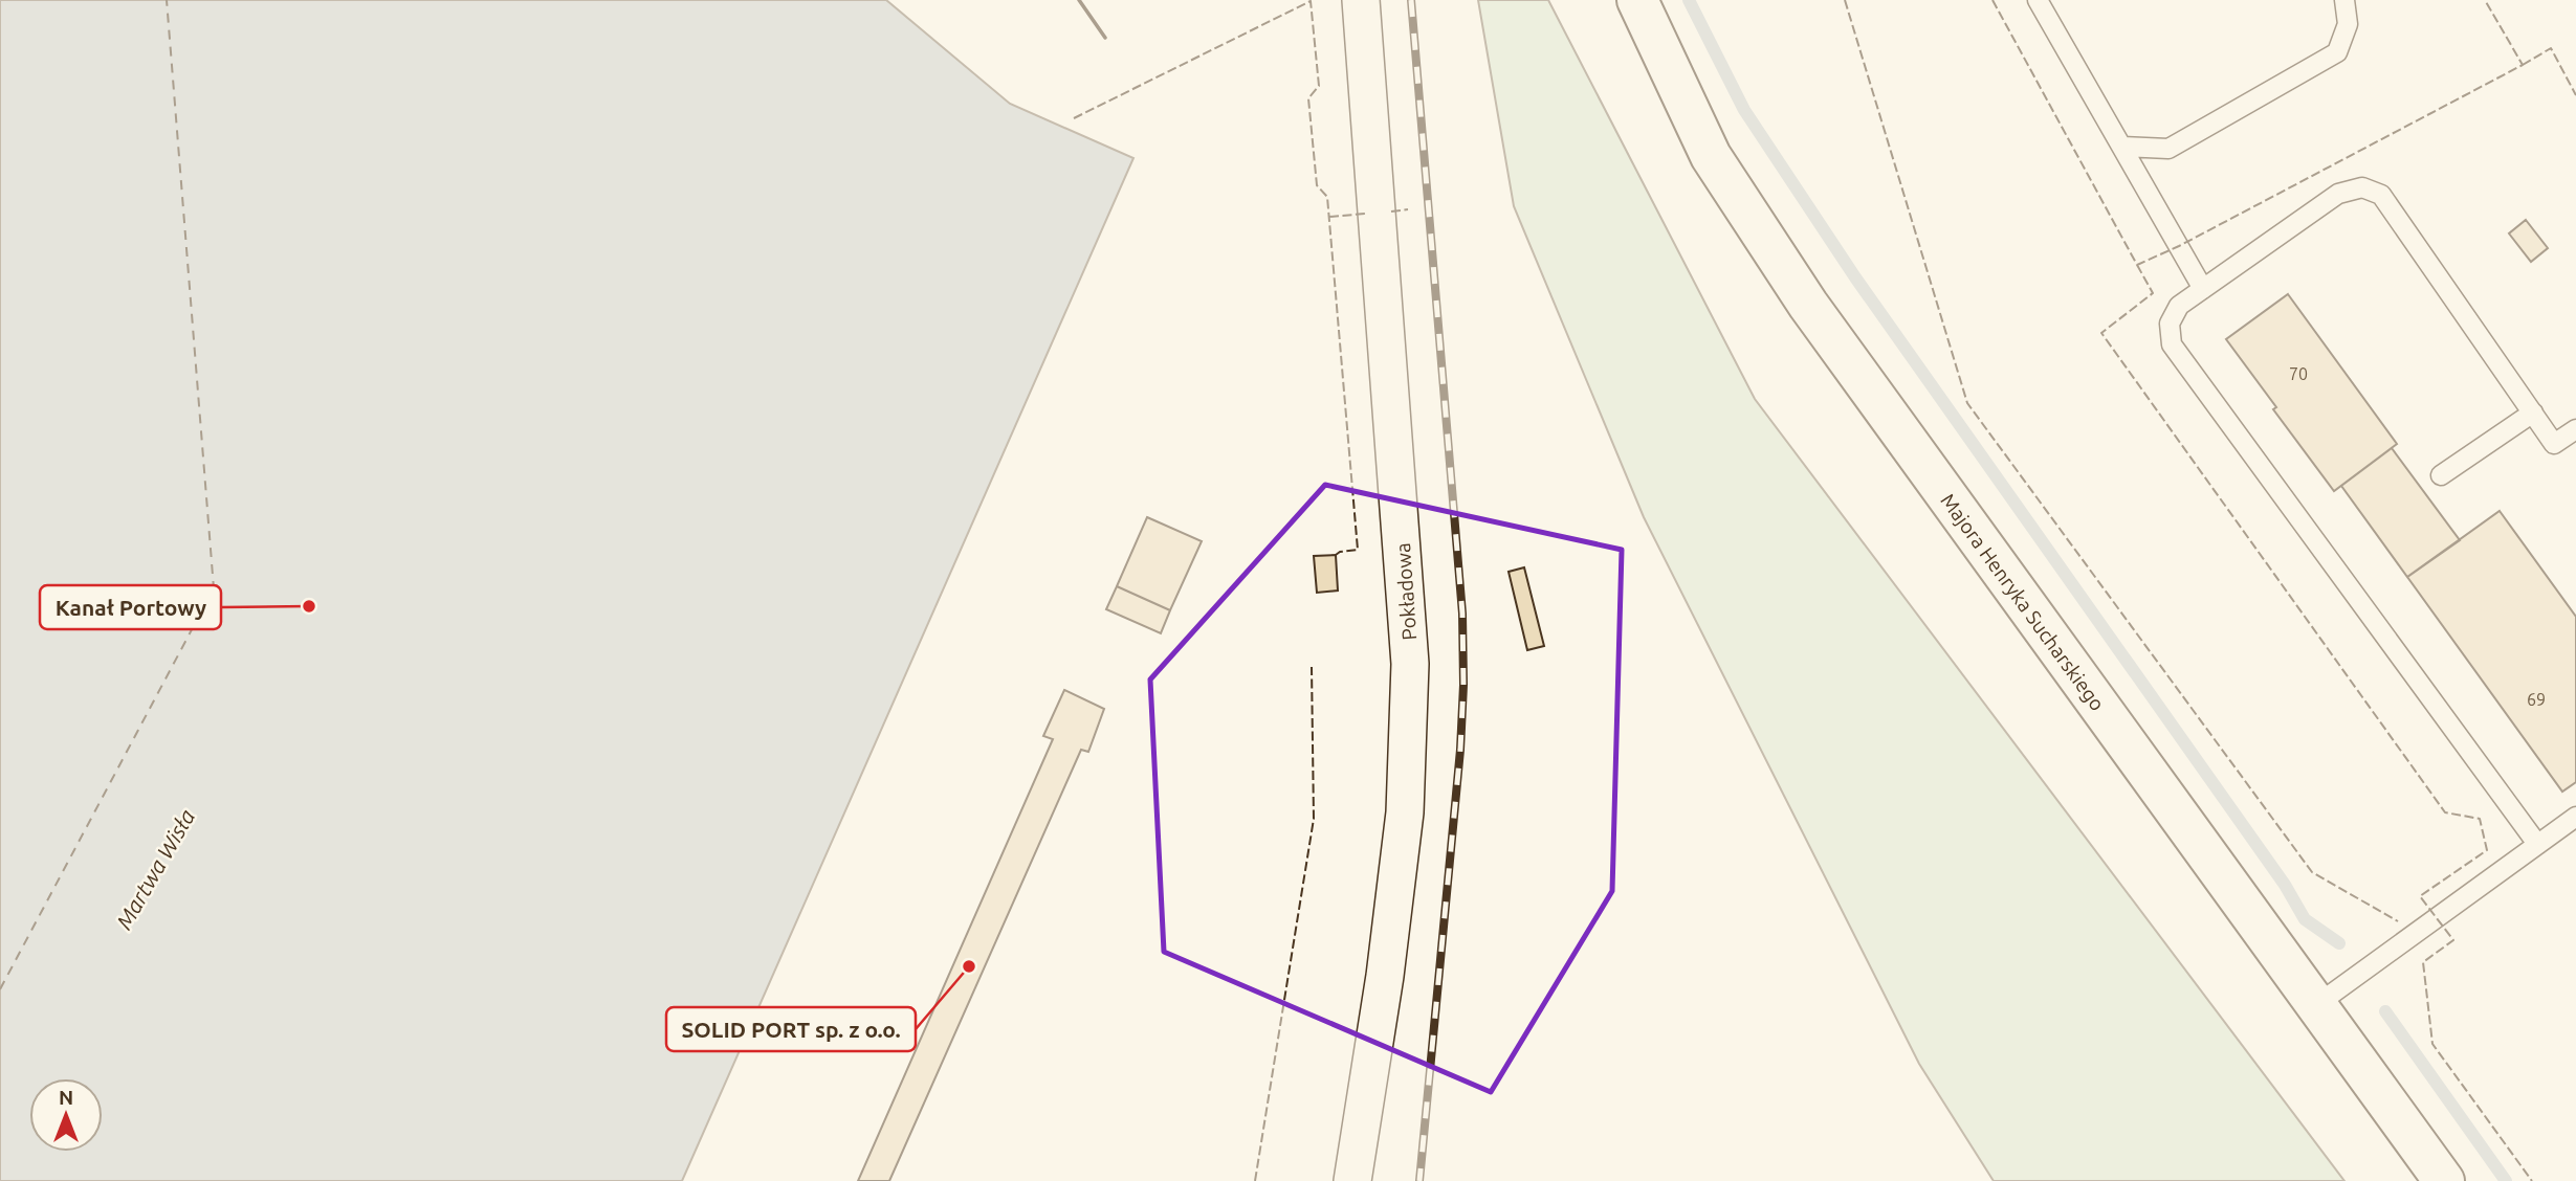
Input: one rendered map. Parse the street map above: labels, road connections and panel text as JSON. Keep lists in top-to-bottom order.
{
  "streets": {
    "highway": ["Majora Henryka Sucharskiego"],
    "street": ["Pokładowa"]
  },
  "water": ["Martwa Wisła"],
  "places": ["Kanał Portowy", "SOLID PORT sp. z o.o."],
  "house_numbers": ["70", "69"],
  "north": "top"
}
